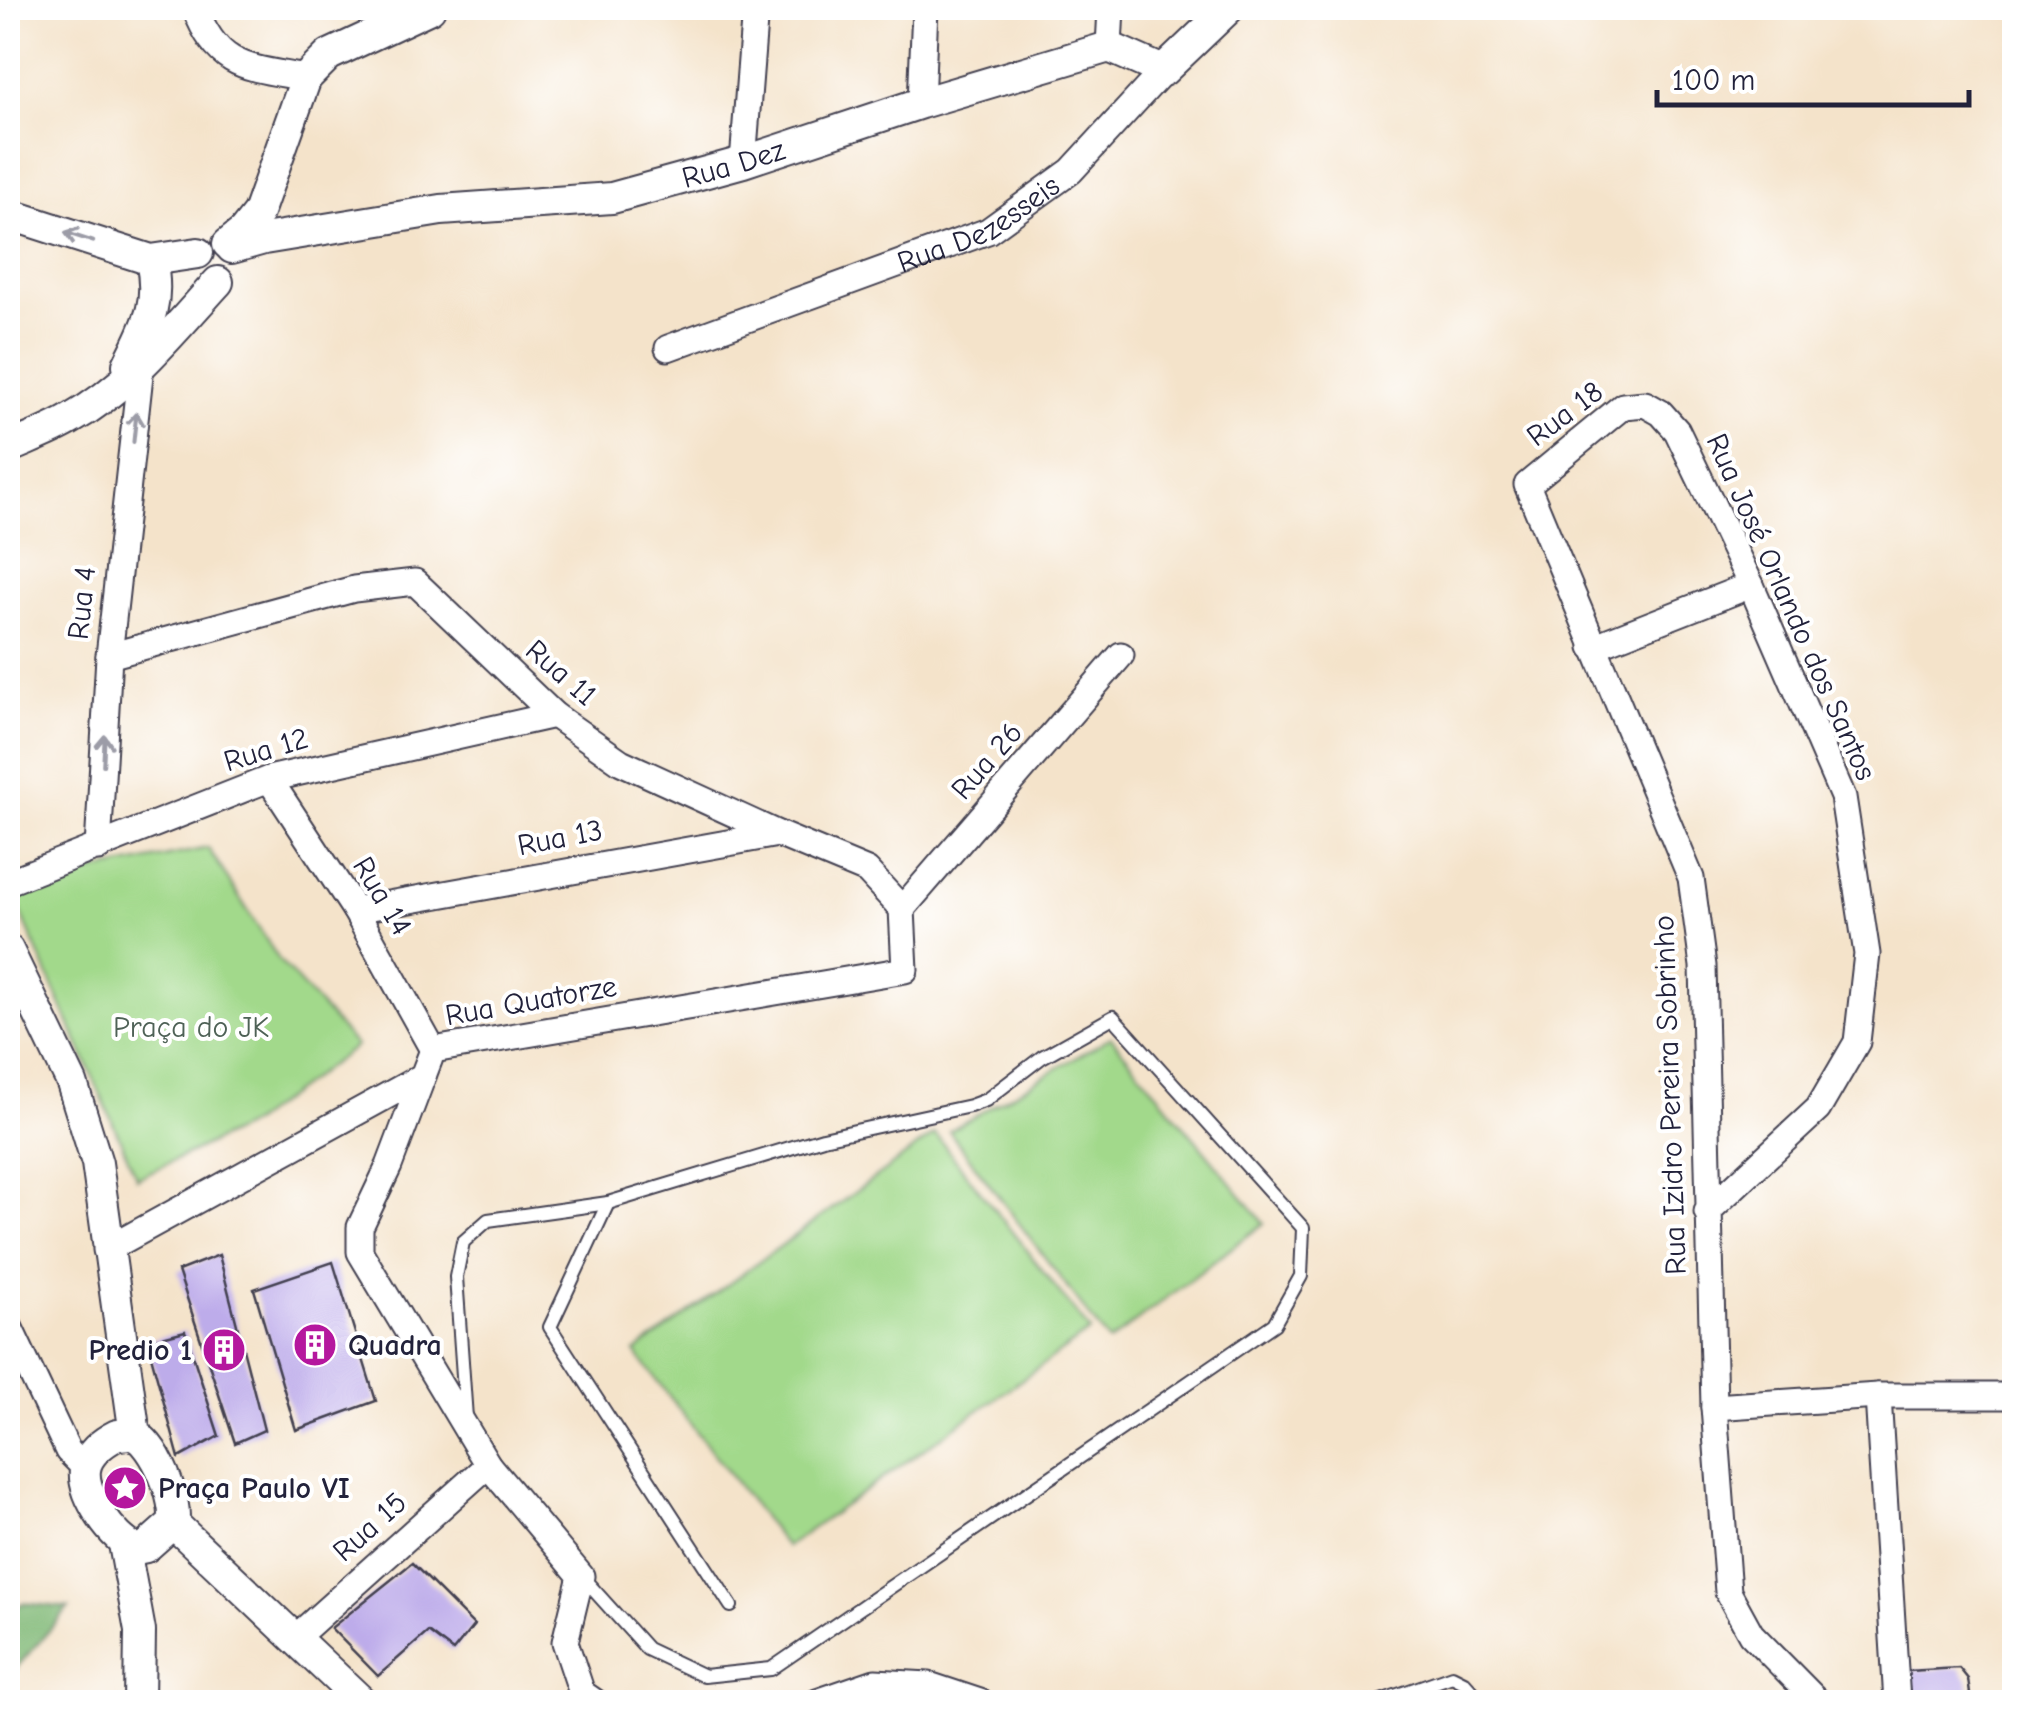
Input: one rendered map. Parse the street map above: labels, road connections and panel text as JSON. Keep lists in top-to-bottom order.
{
  "streets": {
    "street": [
      "Rua Dez",
      "Rua Dezesseis",
      "Rua 18",
      "Rua 4",
      "Rua José Orlando dos Santos",
      "Rua 11",
      "Rua 12",
      "Rua 26",
      "Rua 13",
      "Rua 14",
      "Rua Quatorze",
      "Rua Izidro Pereira Sobrinho",
      "Rua 15"
    ]
  },
  "crossings": [
    ["Rua 18", "Rua José Orlando dos Santos"],
    ["Rua 18", "Rua Izidro Pereira Sobrinho"],
    ["Rua 4", "Rua 11"],
    ["Rua 4", "Rua 12"],
    ["Rua José Orlando dos Santos", "Rua Izidro Pereira Sobrinho"],
    ["Rua 11", "Rua 12"],
    ["Rua 11", "Rua 26"],
    ["Rua 11", "Rua 13"],
    ["Rua 11", "Rua Quatorze"],
    ["Rua 12", "Rua 14"],
    ["Rua 26", "Rua Quatorze"],
    ["Rua 13", "Rua 14"],
    ["Rua 14", "Rua Quatorze"],
    ["Rua Quatorze", "Rua 15"]
  ],
  "one_way": ["Rua 4"],
  "parks": ["Praça do JK"],
  "places": {
    "building": ["Quadra", "Predio 1"],
    "place": ["Praça Paulo VI"]
  },
  "scale_bar": "100 m"
}
